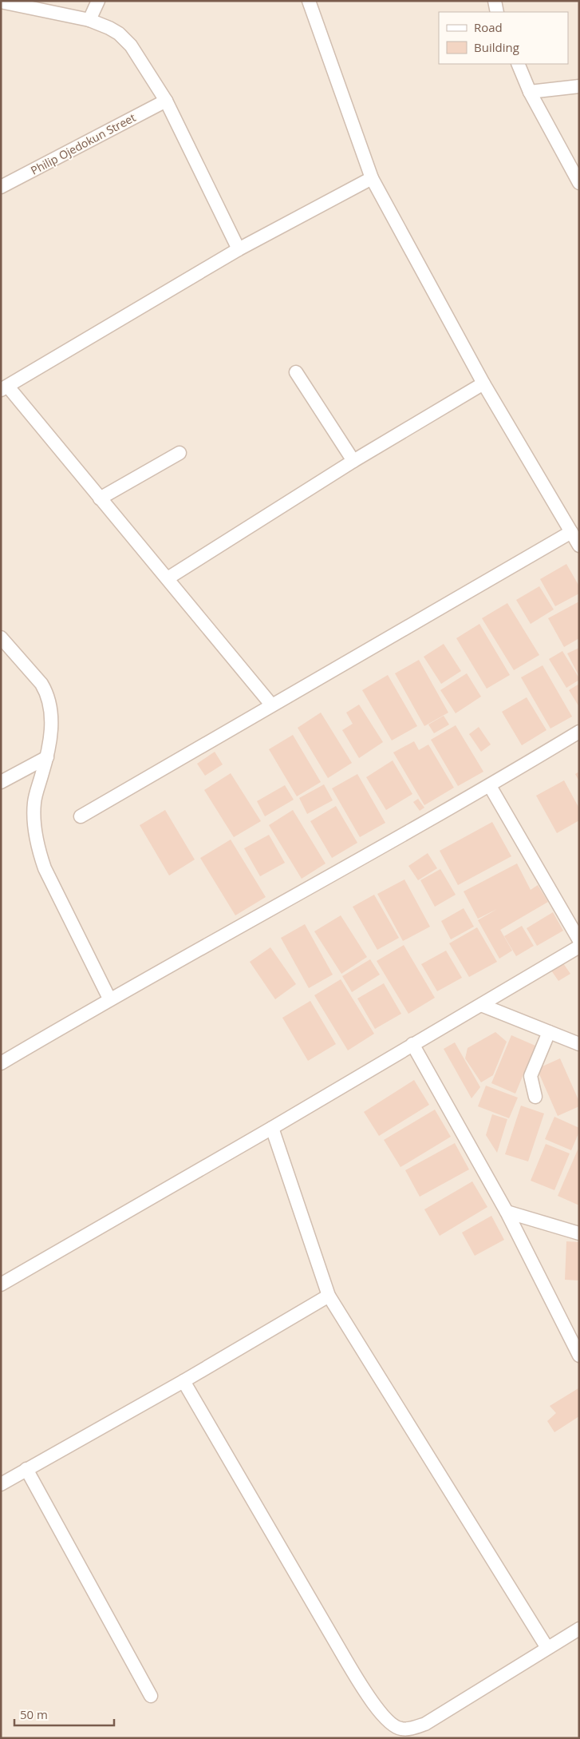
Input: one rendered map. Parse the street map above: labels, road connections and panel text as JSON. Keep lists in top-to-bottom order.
{
  "streets": {
    "street": ["Philip Ojedokun Street"]
  },
  "legend": ["Road", "Building"],
  "scale_bar": "50 m"
}
